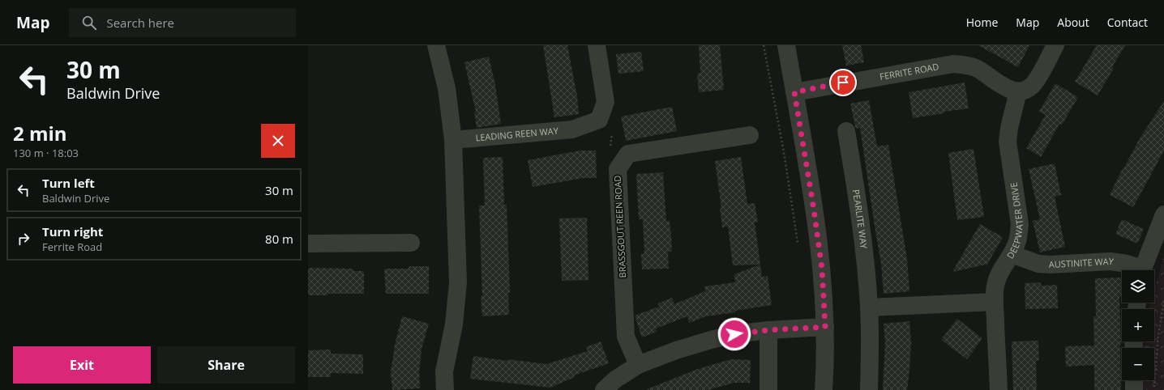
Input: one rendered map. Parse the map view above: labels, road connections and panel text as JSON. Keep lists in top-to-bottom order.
{
  "streets": {
    "street": [
      "FERRITE ROAD",
      "LEADING REEN WAY",
      "PEARLITE WAY",
      "DEEPWATER DRIVE",
      "BRASSGOUT REEN ROAD",
      "AUSTINITE WAY"
    ]
  },
  "crossings": [
    ["FERRITE ROAD", "DEEPWATER DRIVE"],
    ["DEEPWATER DRIVE", "AUSTINITE WAY"]
  ],
  "page": {
    "header": "Map",
    "search": "Search here",
    "nav": [
      "Home",
      "Map",
      "About",
      "Contact"
    ],
    "turn": ["30 m", "Baldwin Drive"],
    "heading": ["2 min", "130 m · 18:03"],
    "list": [
      {
        "name": "Turn left",
        "note": "Baldwin Drive",
        "value": "30 m"
      },
      {
        "name": "Turn right",
        "note": "Ferrite Road",
        "value": "80 m"
      }
    ],
    "map_buttons": ["+", "−"],
    "buttons": ["Exit", "Share"]
  }
}
